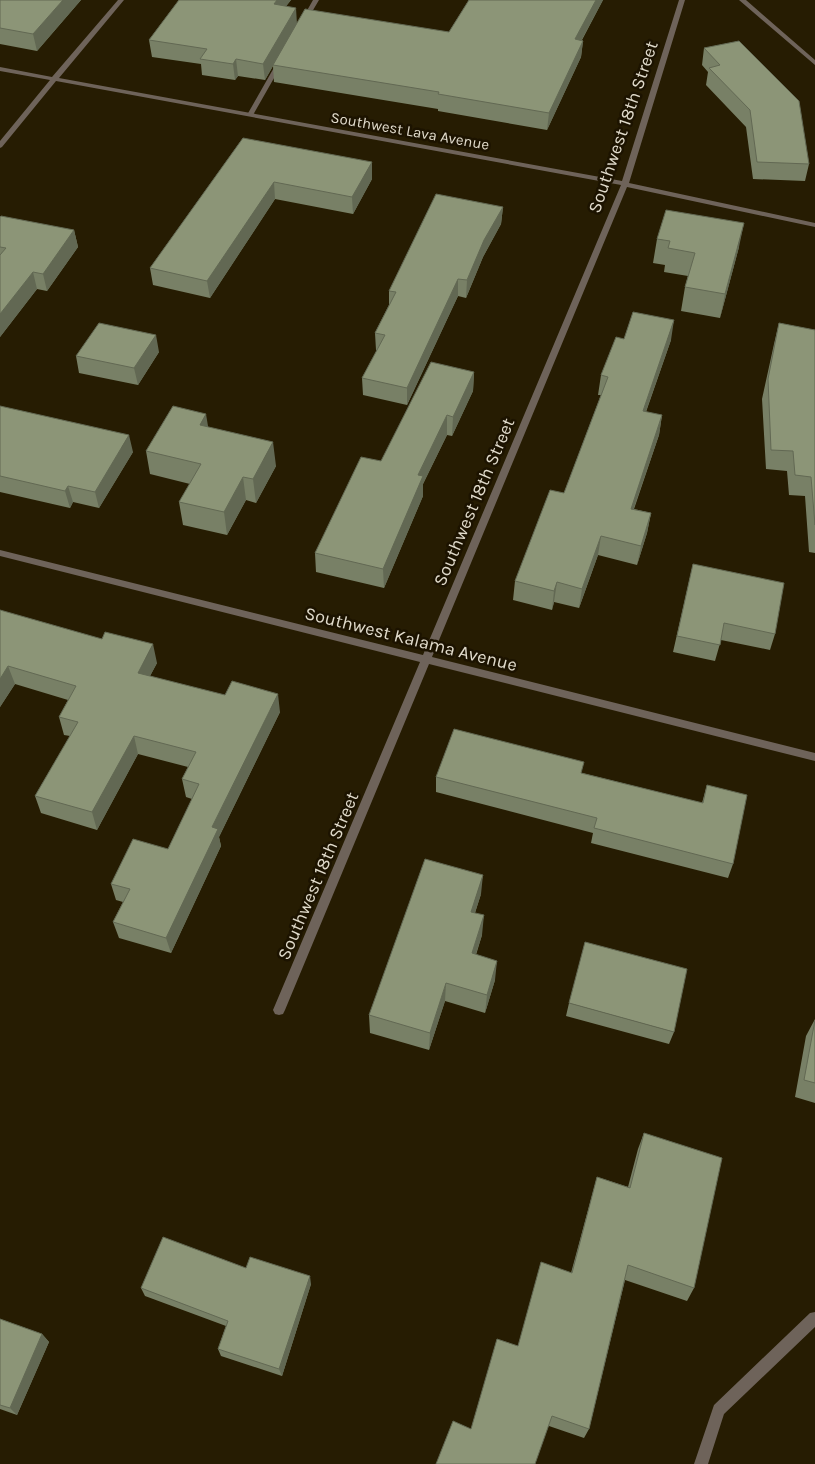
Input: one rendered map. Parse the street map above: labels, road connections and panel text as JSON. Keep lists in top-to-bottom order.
{
  "streets": {
    "street": ["Southwest 18th Street", "Southwest Lava Avenue", "Southwest Kalama Avenue"]
  },
  "crossings": [
    ["Southwest 18th Street", "Southwest Lava Avenue"],
    ["Southwest 18th Street", "Southwest Kalama Avenue"]
  ]
}
